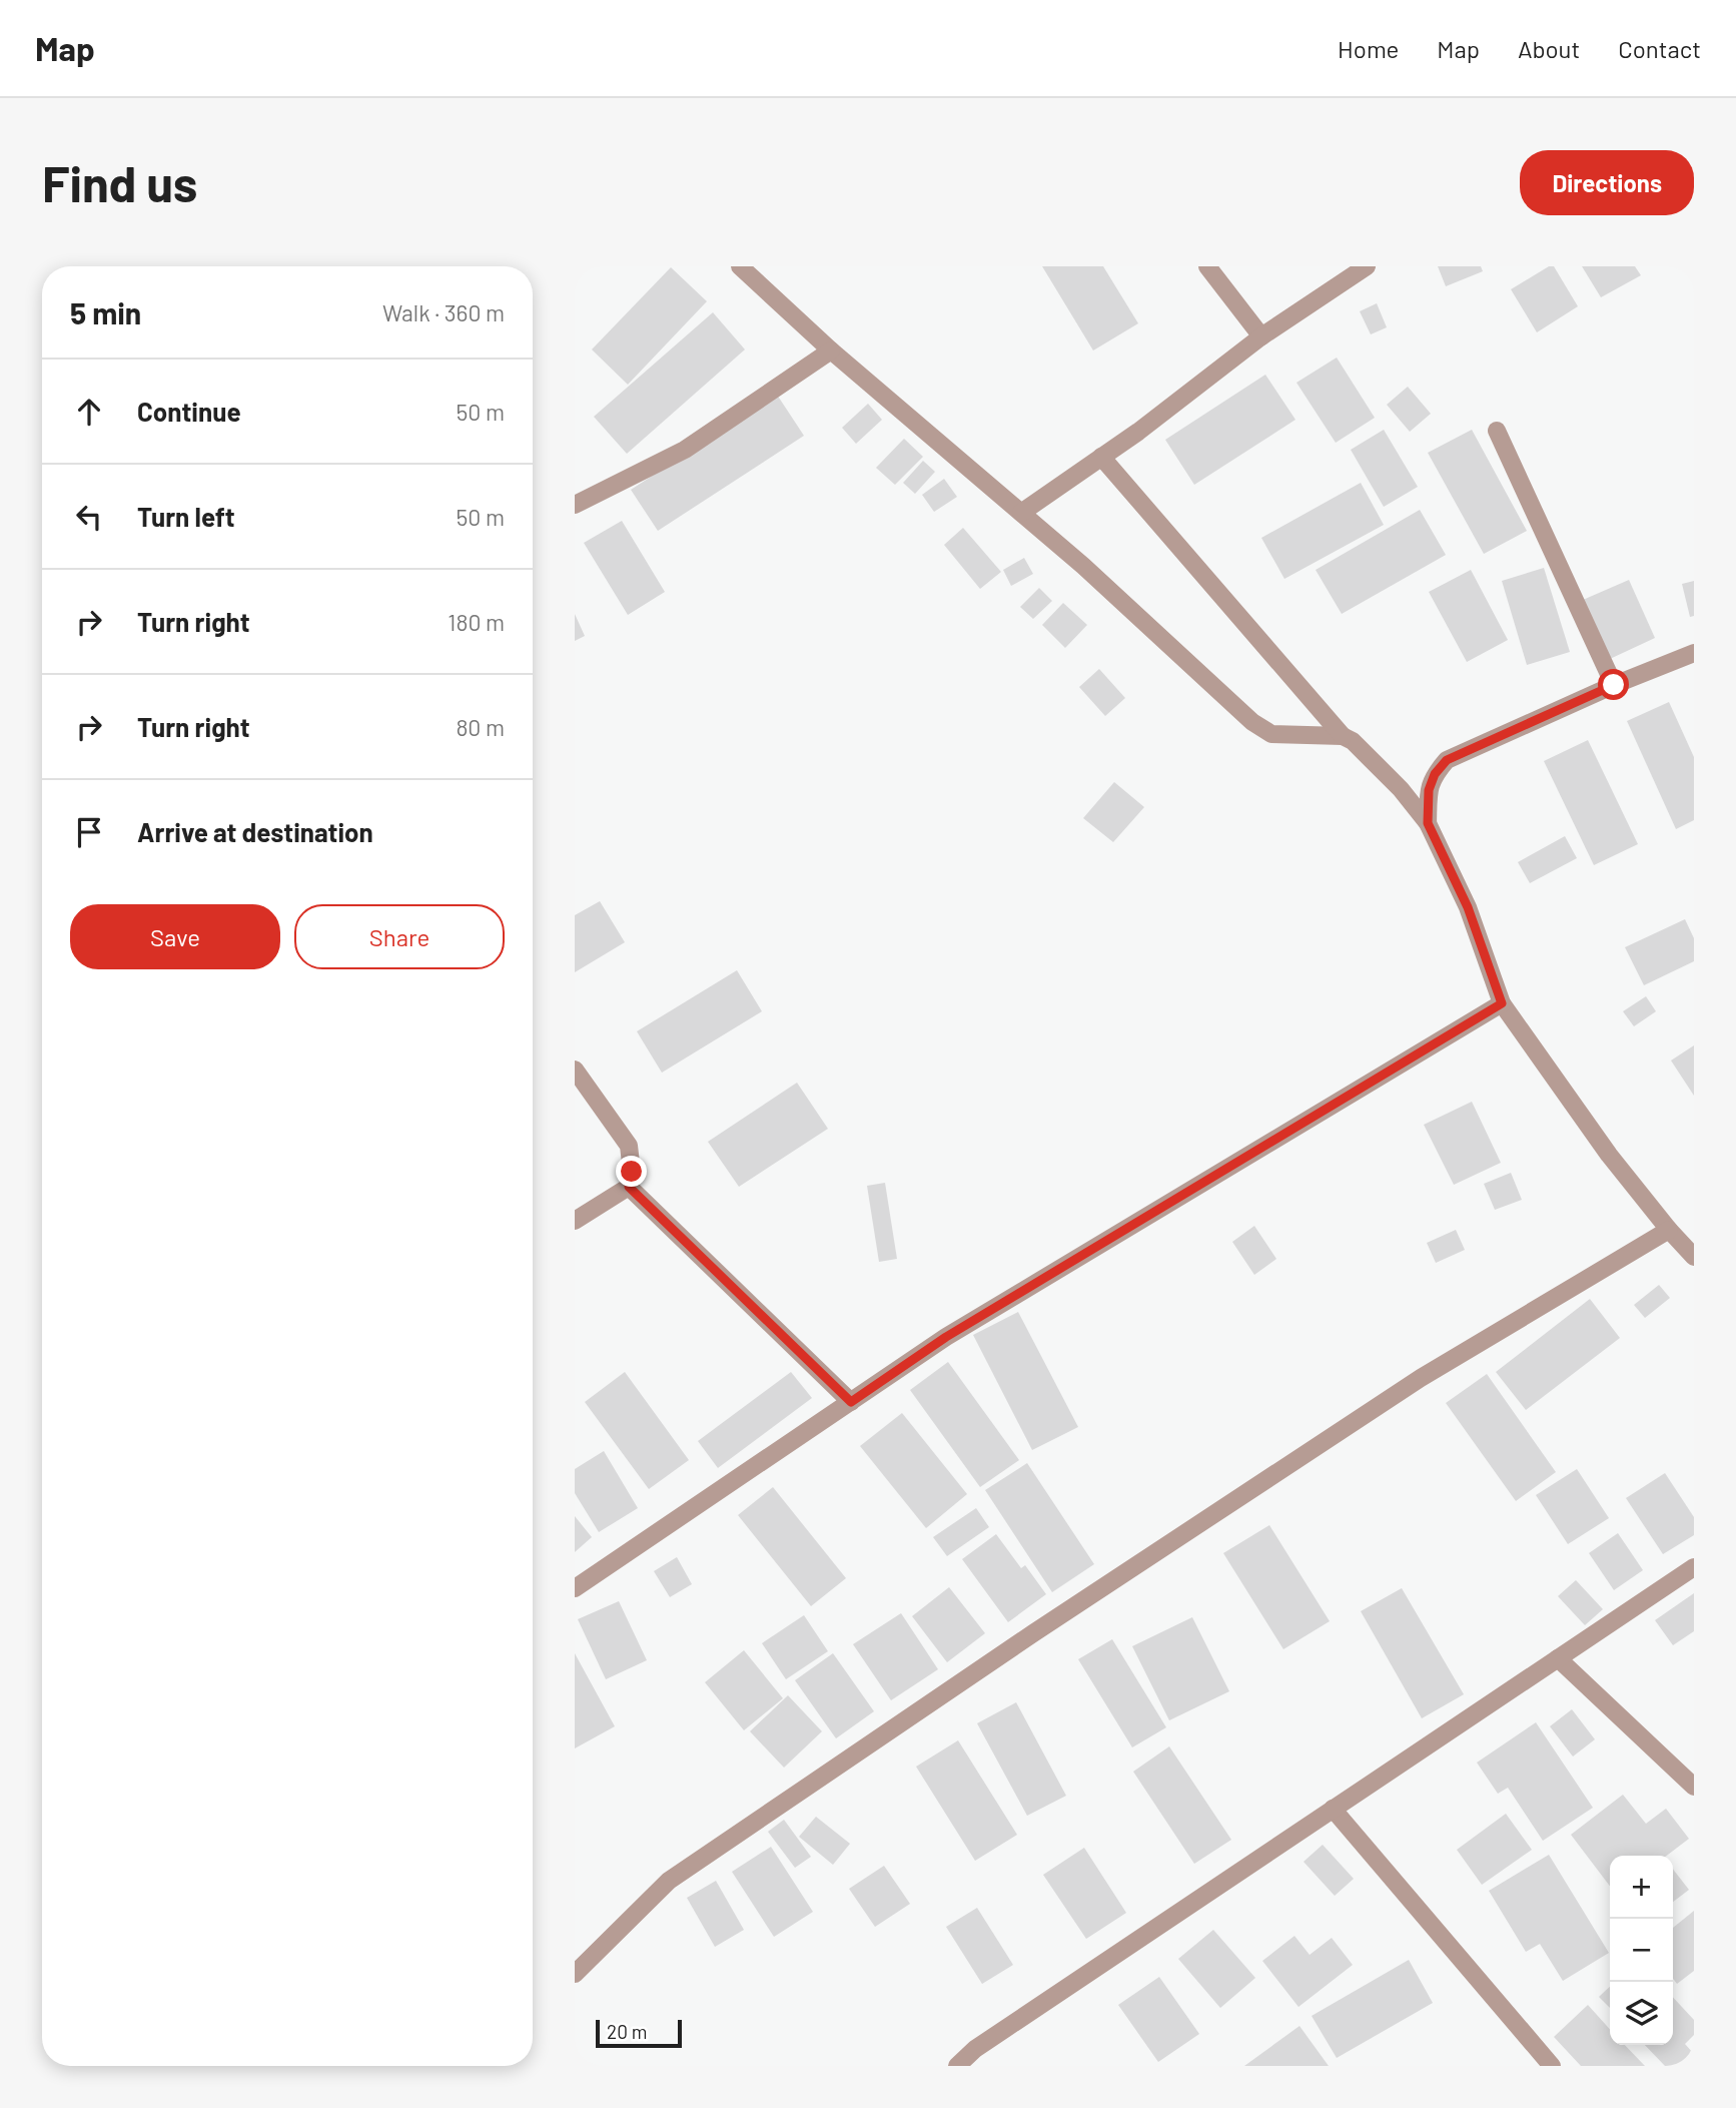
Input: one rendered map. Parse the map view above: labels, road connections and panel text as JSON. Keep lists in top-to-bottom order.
{
  "scale_bar": "20 m",
  "page": {
    "header": "Map",
    "nav": [
      "Home",
      "Map",
      "About",
      "Contact"
    ],
    "buttons": [
      "Directions",
      ["Save", "Share"]
    ],
    "title": "Find us",
    "heading": ["5 min", "Walk · 360 m"],
    "list": [
      ["Continue", "50 m"],
      ["Turn left", "50 m"],
      ["Turn right", "180 m"],
      ["Turn right", "80 m"],
      "Arrive at destination"
    ],
    "map_buttons": ["+", "−"],
    "scale": "20 m"
  }
}
